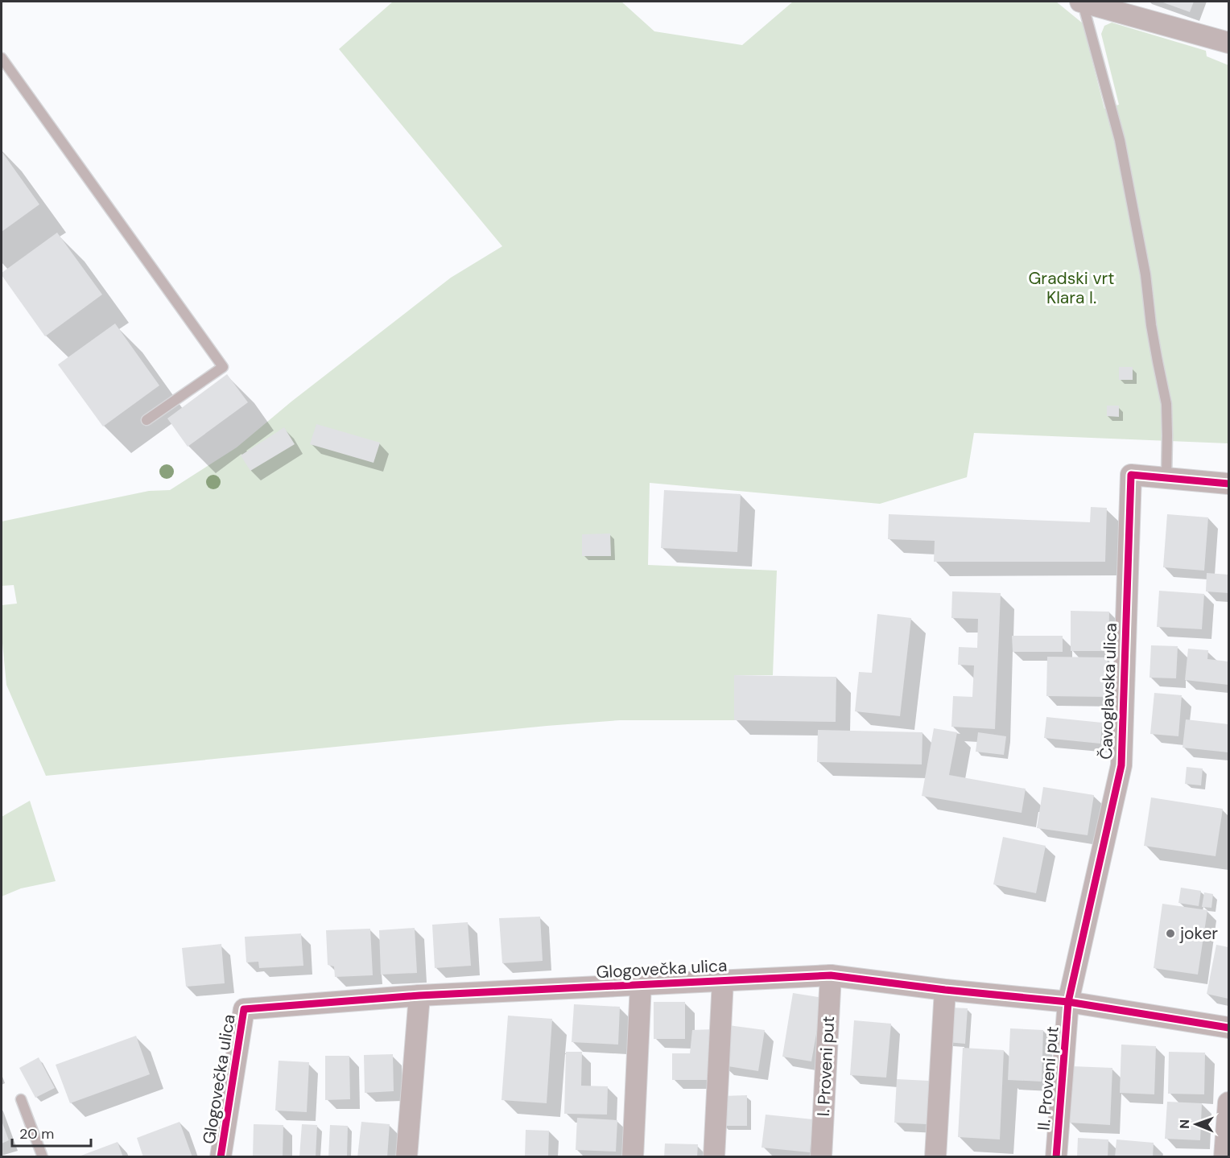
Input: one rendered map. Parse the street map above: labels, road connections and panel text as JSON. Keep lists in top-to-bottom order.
{
  "streets": {
    "street": [
      "Čavoglavska ulica",
      "Glogovečka ulica",
      "I. Proveni put",
      "II. Proveni put"
    ]
  },
  "crossings": [
    ["Čavoglavska ulica", "Glogovečka ulica"],
    ["Čavoglavska ulica", "II. Proveni put"],
    ["Glogovečka ulica", "I. Proveni put"],
    ["Glogovečka ulica", "II. Proveni put"]
  ],
  "parks": ["Gradski vrt Klara I."],
  "places": ["joker"],
  "scale_bar": "20 m",
  "north": "left"
}
